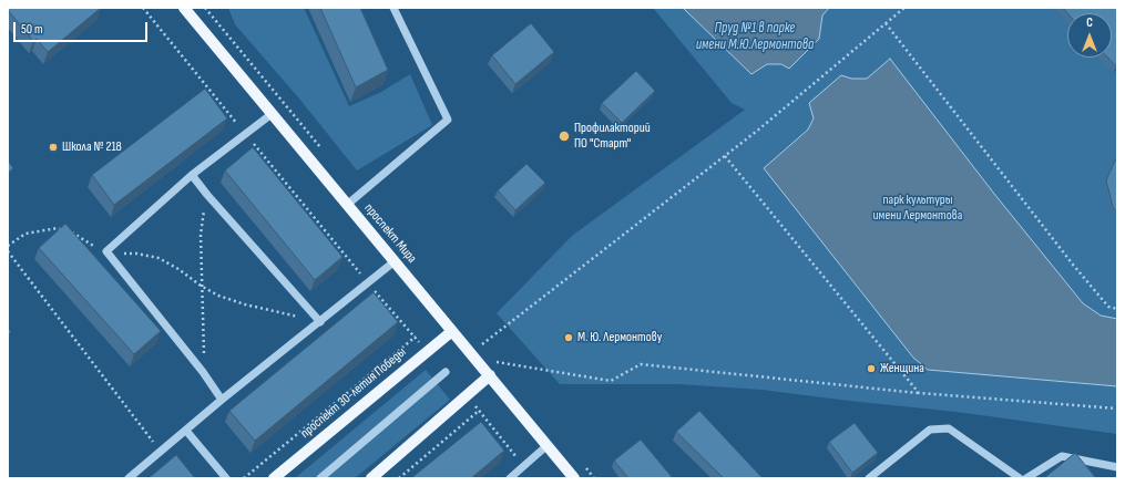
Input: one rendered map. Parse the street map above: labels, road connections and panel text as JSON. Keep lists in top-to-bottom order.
{
  "streets": {
    "main road": ["проспект Мира", "проспект 30-летия Победы"]
  },
  "crossings": [
    ["проспект Мира", "проспект 30-летия Победы"]
  ],
  "water": ["Пруд №1 в парке имени М.Ю.Лермонтова"],
  "parks": ["парк культуры имени Лермонтова"],
  "places": [
    "Профилакторий ПО \"Старт\"",
    "Школа № 218",
    "М. Ю. Лермонтову",
    "Женщина"
  ],
  "scale_bar": "50 m",
  "north": "top"
}
